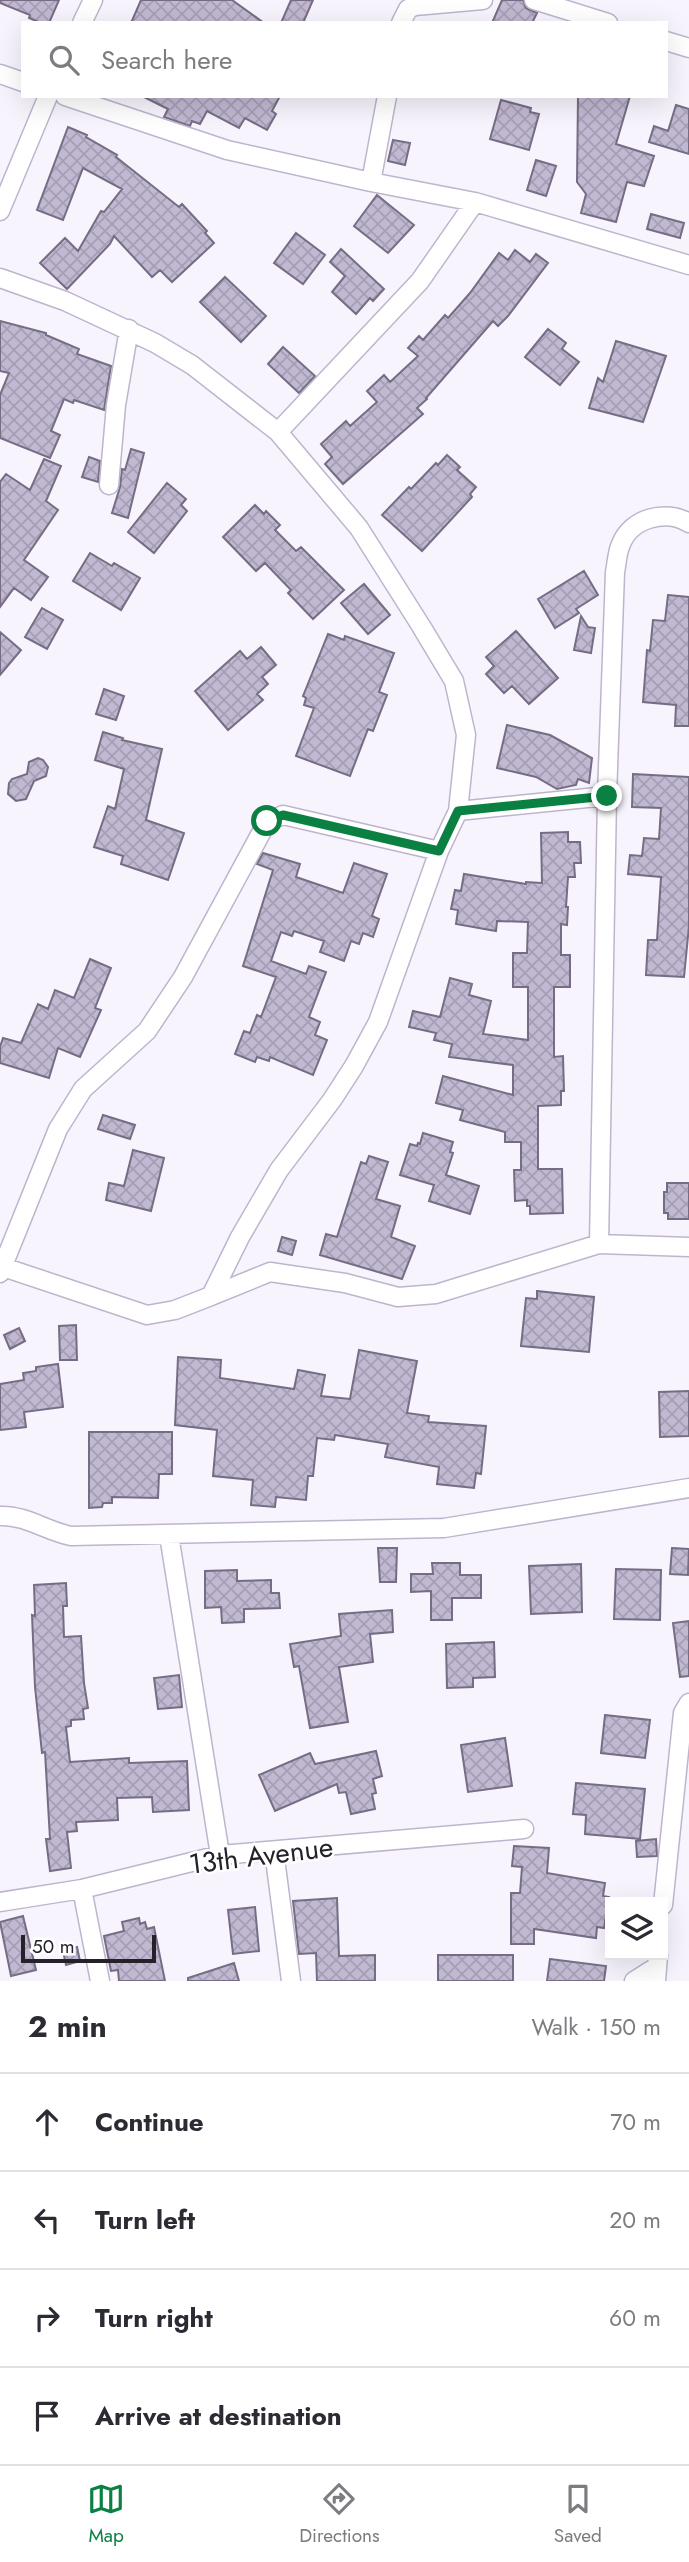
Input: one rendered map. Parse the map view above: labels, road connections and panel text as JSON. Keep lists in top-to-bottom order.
{
  "streets": {
    "street": ["13th Avenue"]
  },
  "scale_bar": "50 m",
  "page": {
    "search": "Search here",
    "scale": "50 m",
    "heading": ["2 min", "Walk · 150 m"],
    "list": [
      ["Continue", "70 m"],
      ["Turn left", "20 m"],
      ["Turn right", "60 m"],
      "Arrive at destination"
    ],
    "nav": ["Map", "Directions", "Saved"]
  }
}
